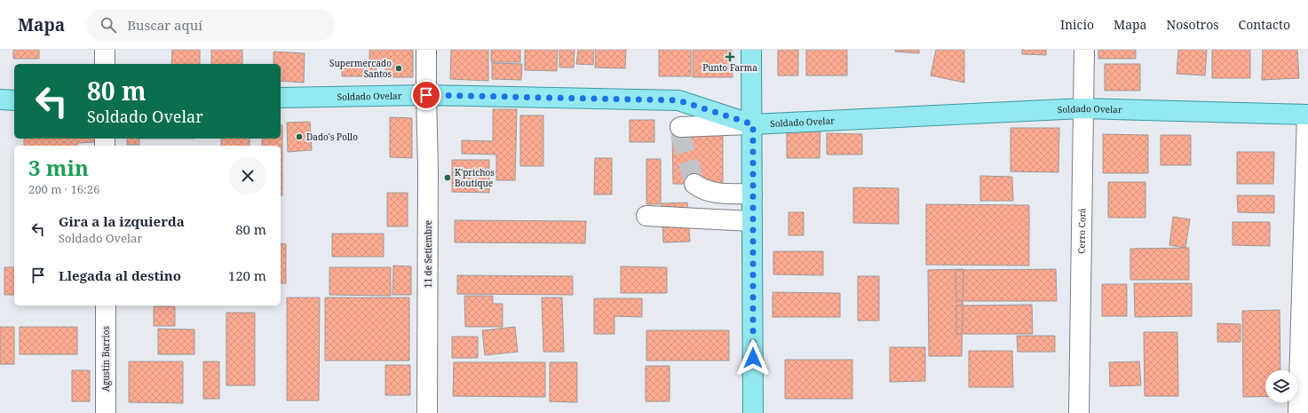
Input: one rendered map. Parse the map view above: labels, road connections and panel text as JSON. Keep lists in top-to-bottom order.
{
  "streets": {
    "main road": ["Soldado Ovelar"],
    "street": ["Cerro Corá", "11 de Setiembre", "Agustín Barrios"]
  },
  "crossings": [
    ["Soldado Ovelar", "Cerro Corá"],
    ["Soldado Ovelar", "11 de Setiembre"]
  ],
  "places": {
    "health": ["Punto Farma"],
    "other": ["Supermercado Santos", "Dado's Pollo", "K'prichos Boutique"]
  },
  "page": {
    "header": "Mapa",
    "search": "Buscar aquí",
    "nav": [
      "Inicio",
      "Mapa",
      "Nosotros",
      "Contacto"
    ],
    "turn": ["80 m", "Soldado Ovelar"],
    "heading": ["3 min", "200 m · 16:26"],
    "list": [
      {
        "name": "Gira a la izquierda",
        "note": "Soldado Ovelar",
        "value": "80 m"
      },
      {
        "name": "Llegada al destino",
        "value": "120 m"
      }
    ]
  }
}
